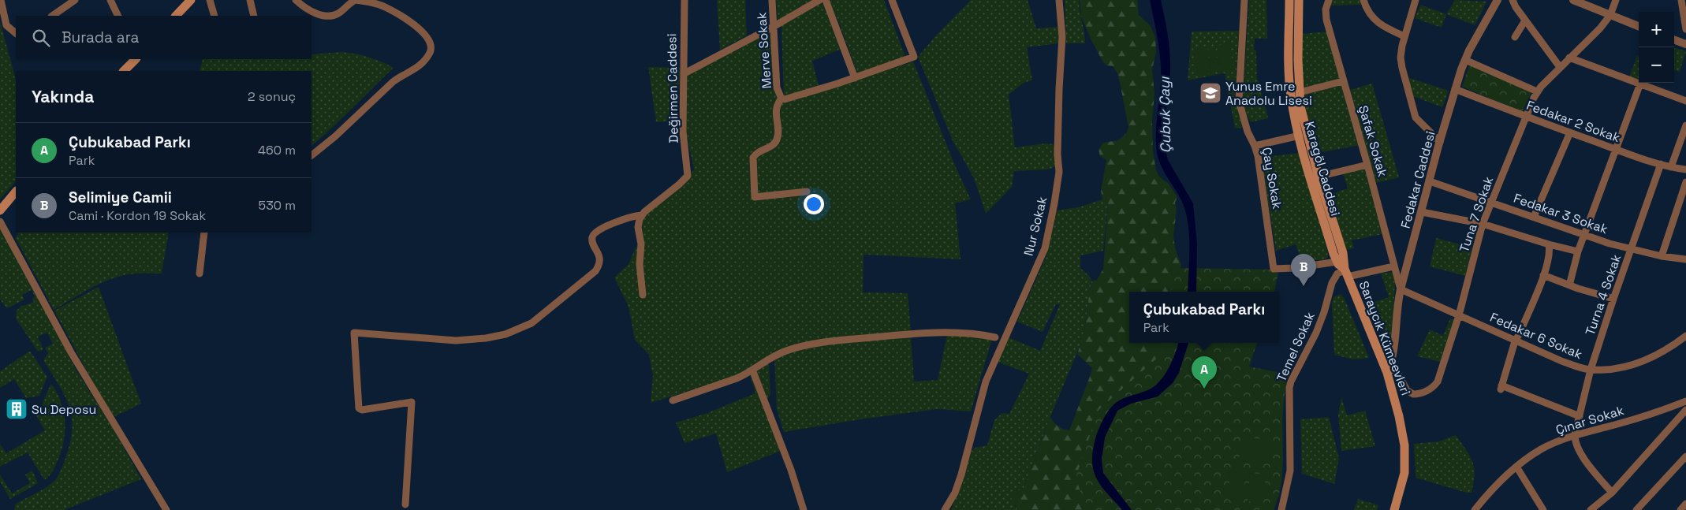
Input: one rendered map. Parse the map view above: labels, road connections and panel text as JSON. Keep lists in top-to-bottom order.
{
  "streets": {
    "main road": ["Karagöl Caddesi", "Saraycık Kümeevleri"],
    "street": [
      "Merve Sokak",
      "Değirmen Caddesi",
      "Fedakar 2 Sokak",
      "Şafak Sokak",
      "Çay Sokak",
      "Fedakar Caddesi",
      "Fedakar 3 Sokak",
      "Tuna 7 Sokak",
      "Nur Sokak",
      "Turna 4 Sokak",
      "Fedakar 6 Sokak",
      "Temel Sokak",
      "Çınar Sokak"
    ]
  },
  "crossings": [
    ["Fedakar 2 Sokak", "Fedakar Caddesi"],
    ["Fedakar 2 Sokak", "Tuna 7 Sokak"],
    ["Fedakar 2 Sokak", "Turna 4 Sokak"],
    ["Şafak Sokak", "Fedakar Caddesi"],
    ["Şafak Sokak", "Fedakar 6 Sokak"],
    ["Karagöl Caddesi", "Çay Sokak"],
    ["Fedakar Caddesi", "Fedakar 3 Sokak"],
    ["Fedakar Caddesi", "Tuna 7 Sokak"],
    ["Fedakar Caddesi", "Fedakar 6 Sokak"],
    ["Fedakar Caddesi", "Saraycık Kümeevleri"],
    ["Fedakar 3 Sokak", "Tuna 7 Sokak"],
    ["Fedakar 3 Sokak", "Turna 4 Sokak"],
    ["Tuna 7 Sokak", "Fedakar 6 Sokak"],
    ["Tuna 7 Sokak", "Saraycık Kümeevleri"],
    ["Turna 4 Sokak", "Fedakar 6 Sokak"],
    ["Turna 4 Sokak", "Çınar Sokak"],
    ["Saraycık Kümeevleri", "Temel Sokak"]
  ],
  "water": ["Çubuk Çayı"],
  "places": {
    "school or university": ["Yunus Emre Anadolu Lisesi"],
    "building": ["Su Deposu"]
  },
  "page": {
    "map_buttons": ["+", "−"],
    "search": "Burada ara",
    "heading": ["Yakında", "2 sonuç"],
    "list": [
      {
        "mark": "A",
        "name": "Çubukabad Parkı",
        "note": "Park",
        "value": "460 m"
      },
      {
        "mark": "B",
        "name": "Selimiye Camii",
        "note": "Cami · Kordon 19 Sokak",
        "value": "530 m"
      }
    ],
    "pins": ["B", "A"],
    "popup": ["Çubukabad Parkı", "Park"]
  }
}
